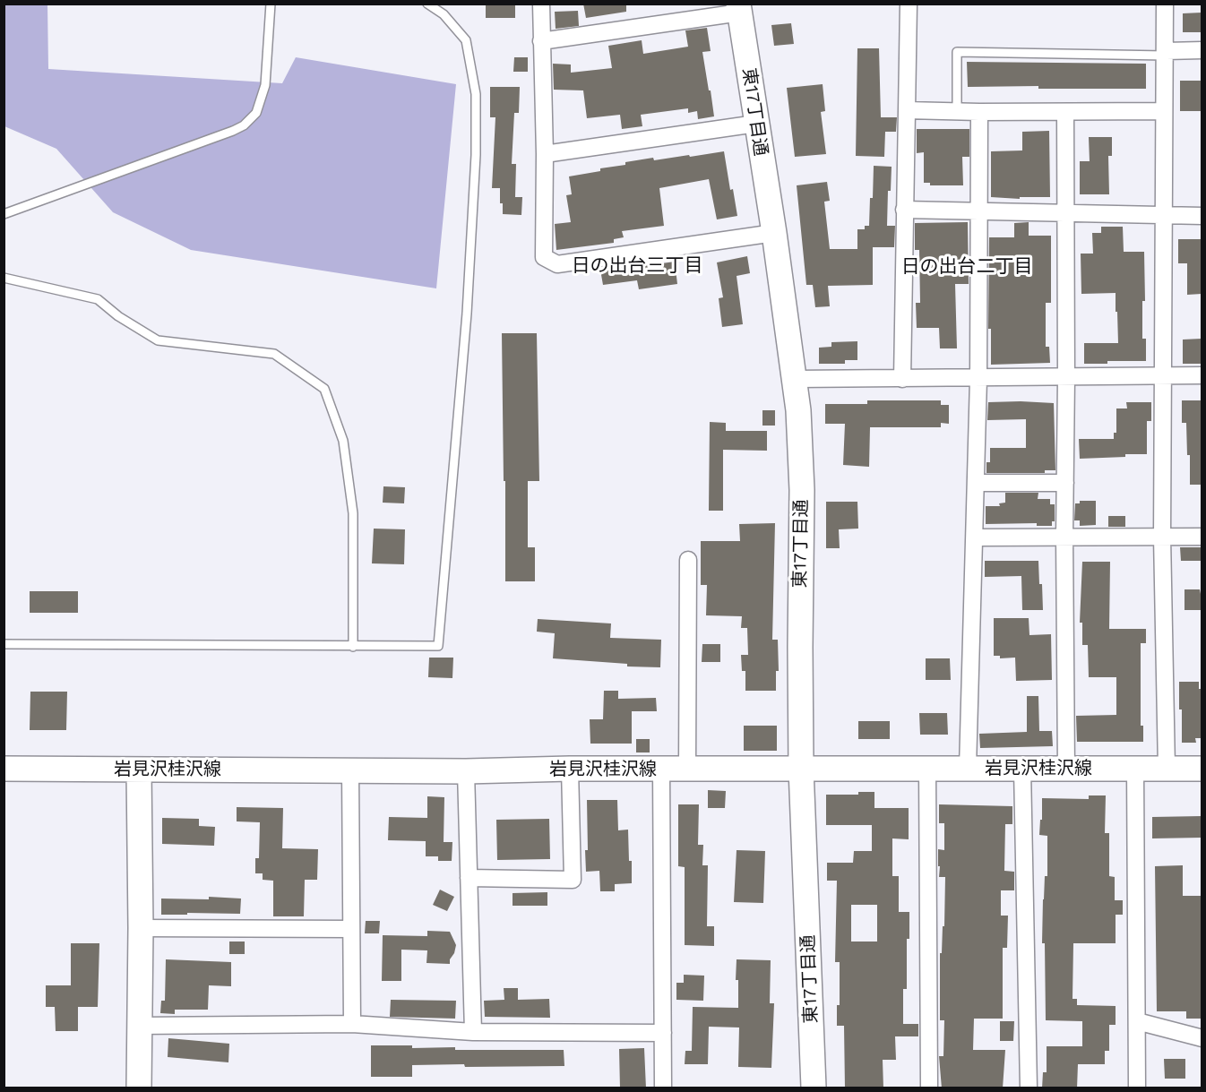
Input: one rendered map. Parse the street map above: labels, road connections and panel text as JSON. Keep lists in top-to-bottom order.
{
  "streets": {
    "street": ["東17丁目通", "岩見沢桂沢線"]
  },
  "crossings": [
    ["東17丁目通", "岩見沢桂沢線"]
  ],
  "districts": ["日の出台三丁目", "日の出台二丁目"]
}
